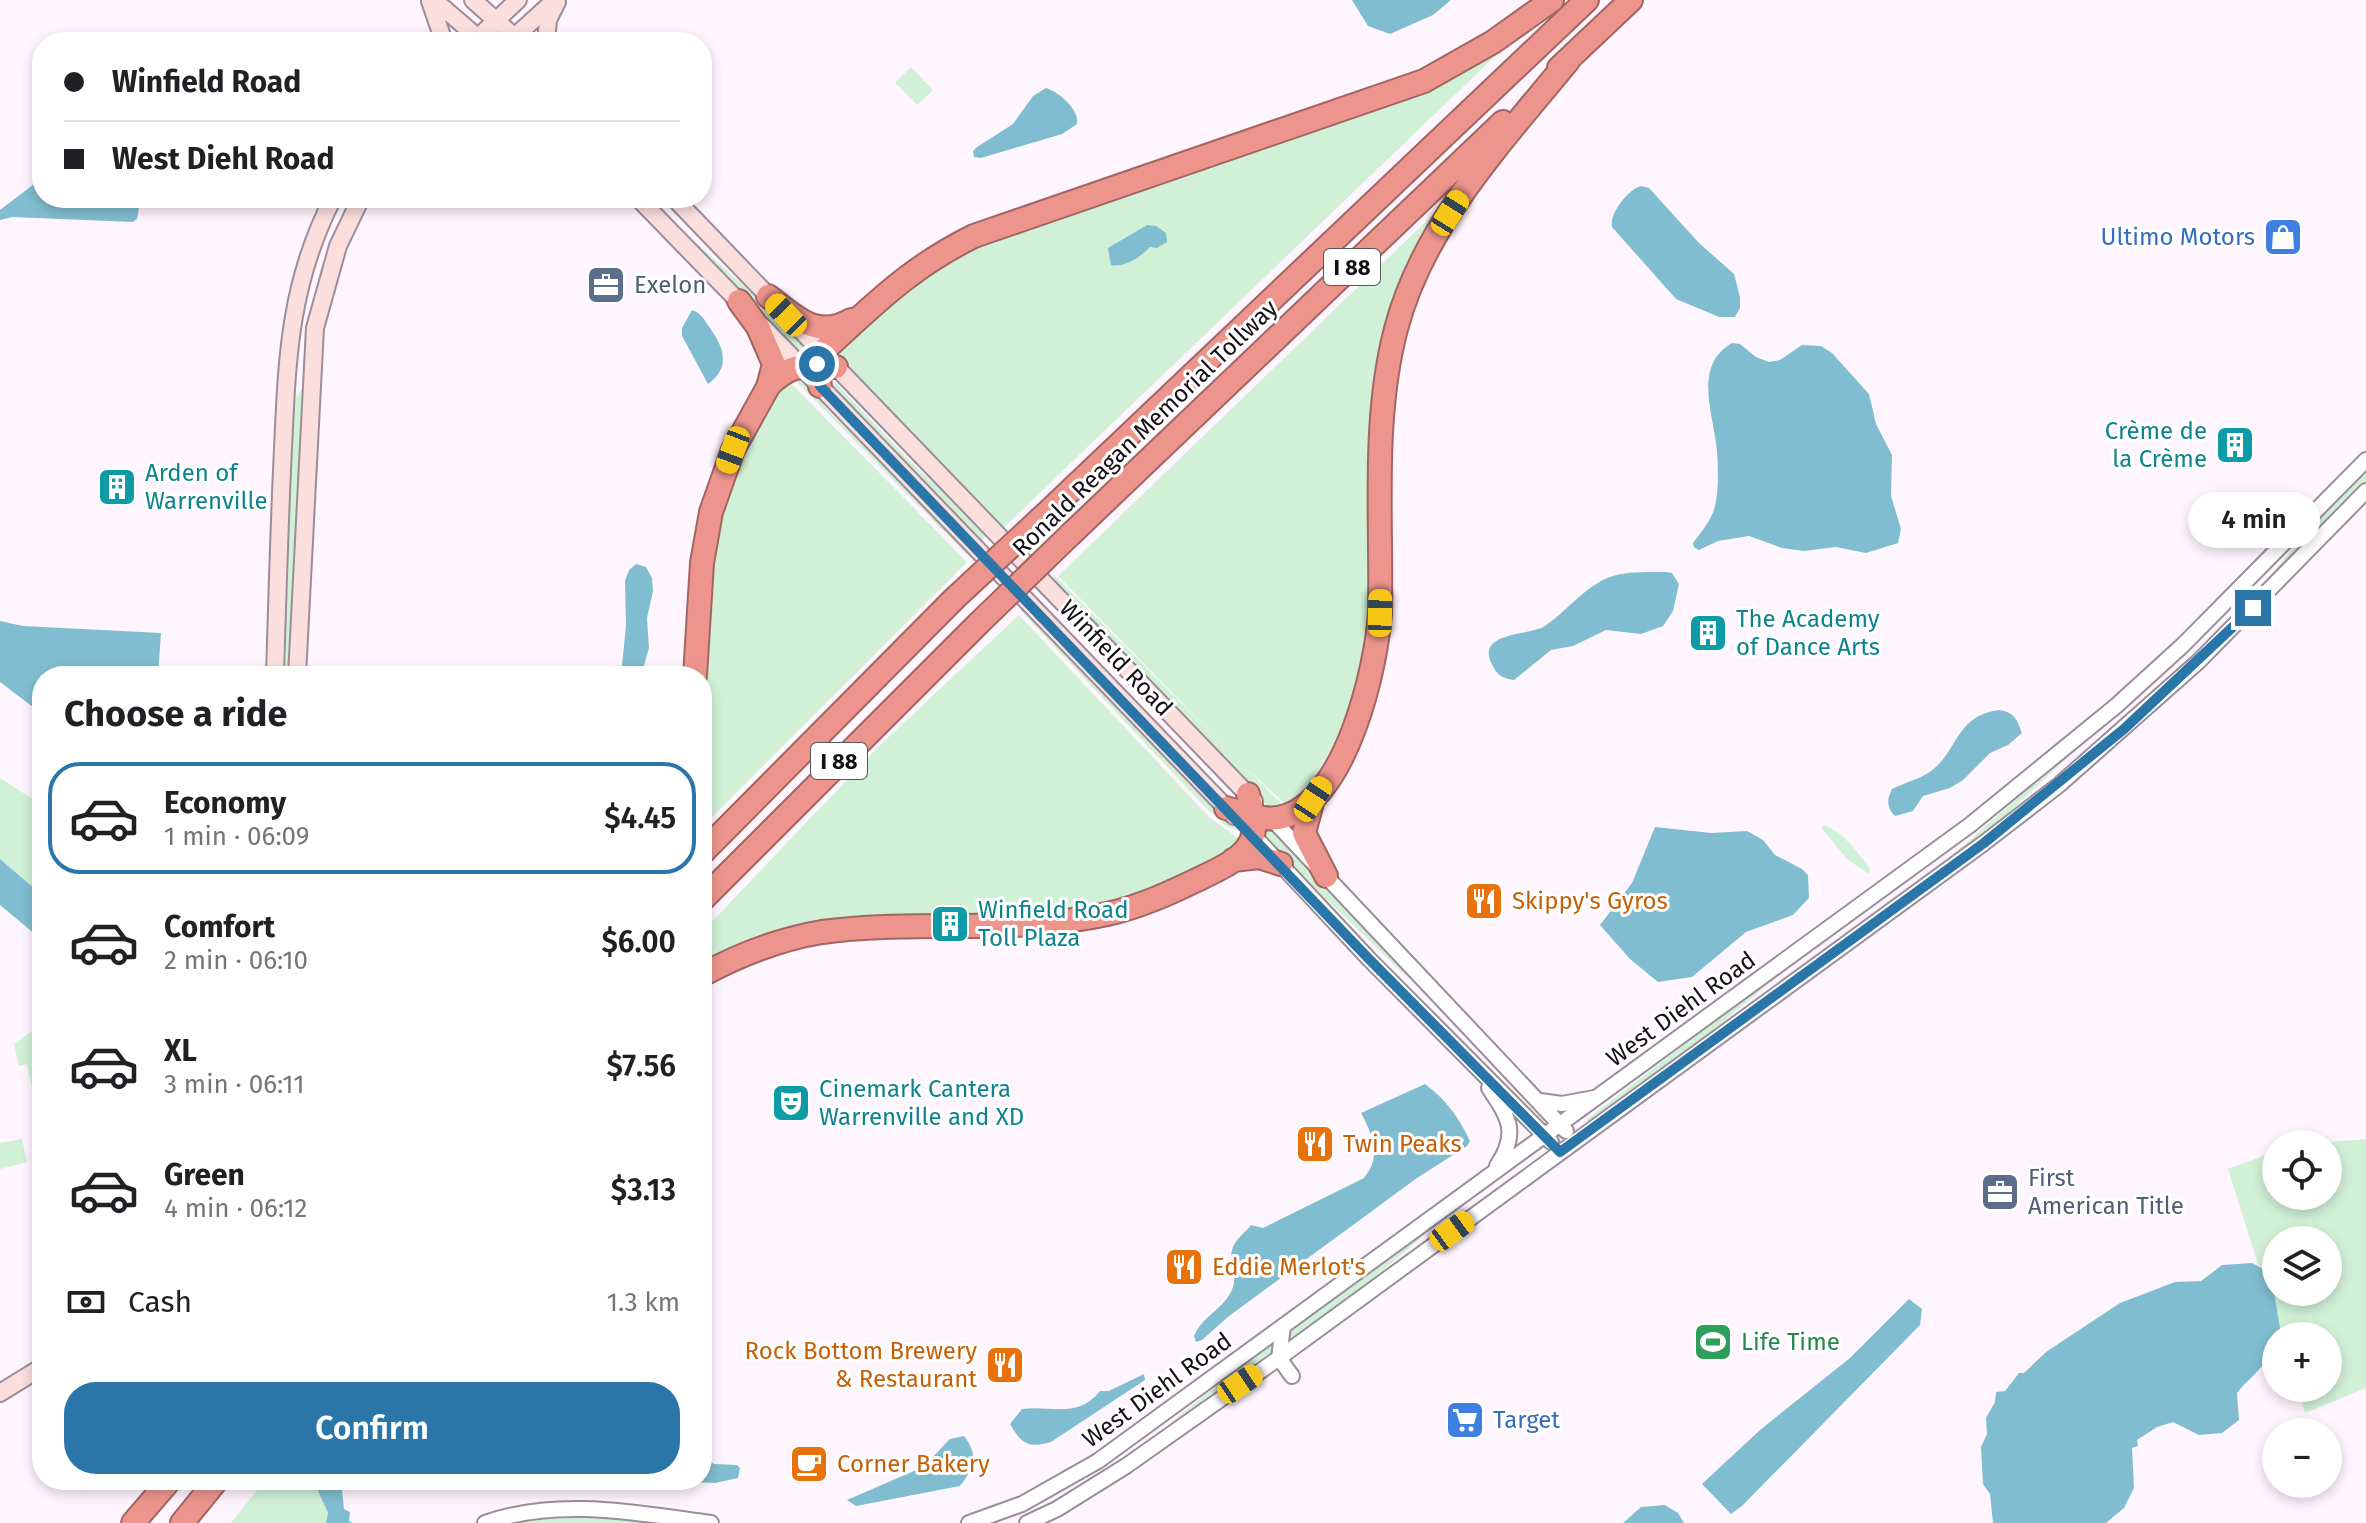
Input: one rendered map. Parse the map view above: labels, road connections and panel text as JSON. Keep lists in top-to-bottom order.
{
  "streets": {
    "highway": ["I 88", "Ronald Reagan Memorial Tollway"],
    "main road": ["Winfield Road"],
    "street": ["West Diehl Road"]
  },
  "crossings": [
    ["Winfield Road", "West Diehl Road"]
  ],
  "places": {
    "shop": ["Ultimo Motors"],
    "office": ["Exelon", "First American Title"],
    "building": [
      "Crème de la Crème",
      "Arden of Warrenville",
      "The Academy of Dance Arts",
      "Winfield Road Toll Plaza"
    ],
    "restaurant": [
      "Skippy's Gyros",
      "Twin Peaks",
      "Eddie Merlot's",
      "Rock Bottom Brewery & Restaurant"
    ],
    "theatre": ["Cinemark Cantera Warrenville and XD"],
    "sports": ["Life Time"],
    "supermarket": ["Target"],
    "cafe": ["Corner Bakery"]
  },
  "page": {
    "banner": ["Winfield Road", "West Diehl Road"],
    "bubble": "4 min",
    "heading": "Choose a ride",
    "list": [
      {
        "name": "Economy",
        "note": "1 min · 06:09",
        "value": "$4.45"
      },
      {
        "name": "Comfort",
        "note": "2 min · 06:10",
        "value": "$6.00"
      },
      {
        "name": "XL",
        "note": "3 min · 06:11",
        "value": "$7.56"
      },
      {
        "name": "Green",
        "note": "4 min · 06:12",
        "value": "$3.13"
      }
    ],
    "map_buttons": ["+", "−"],
    "pay": ["Cash", "1.3 km"],
    "buttons": "Confirm"
  }
}
